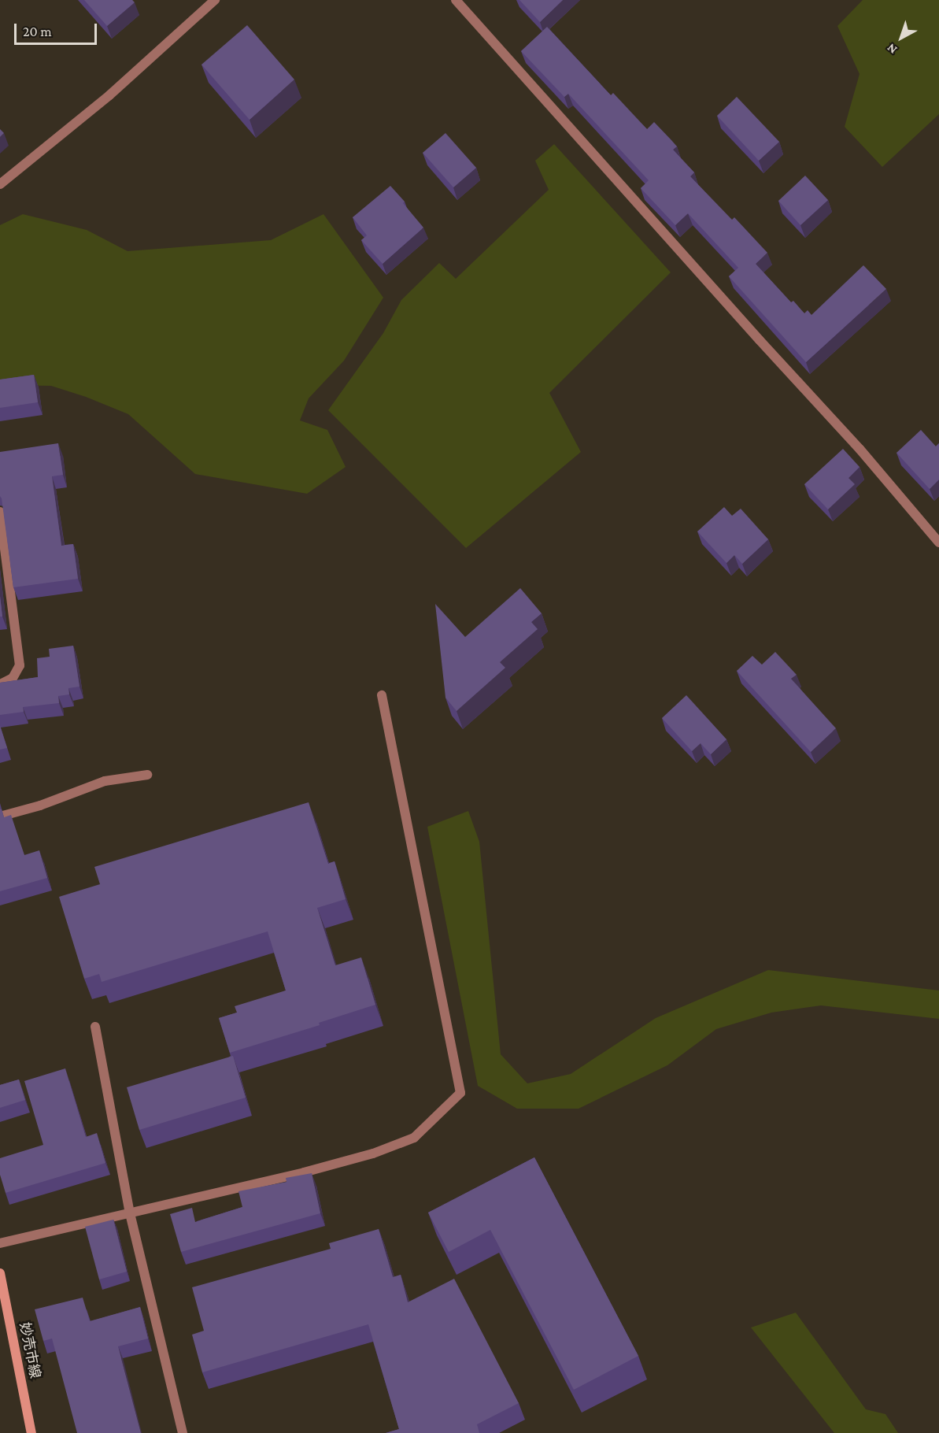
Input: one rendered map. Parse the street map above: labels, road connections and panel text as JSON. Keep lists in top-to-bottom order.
{
  "streets": {
    "main road": ["妙売市線"]
  },
  "scale_bar": "20 m",
  "north": "bottom left"
}
